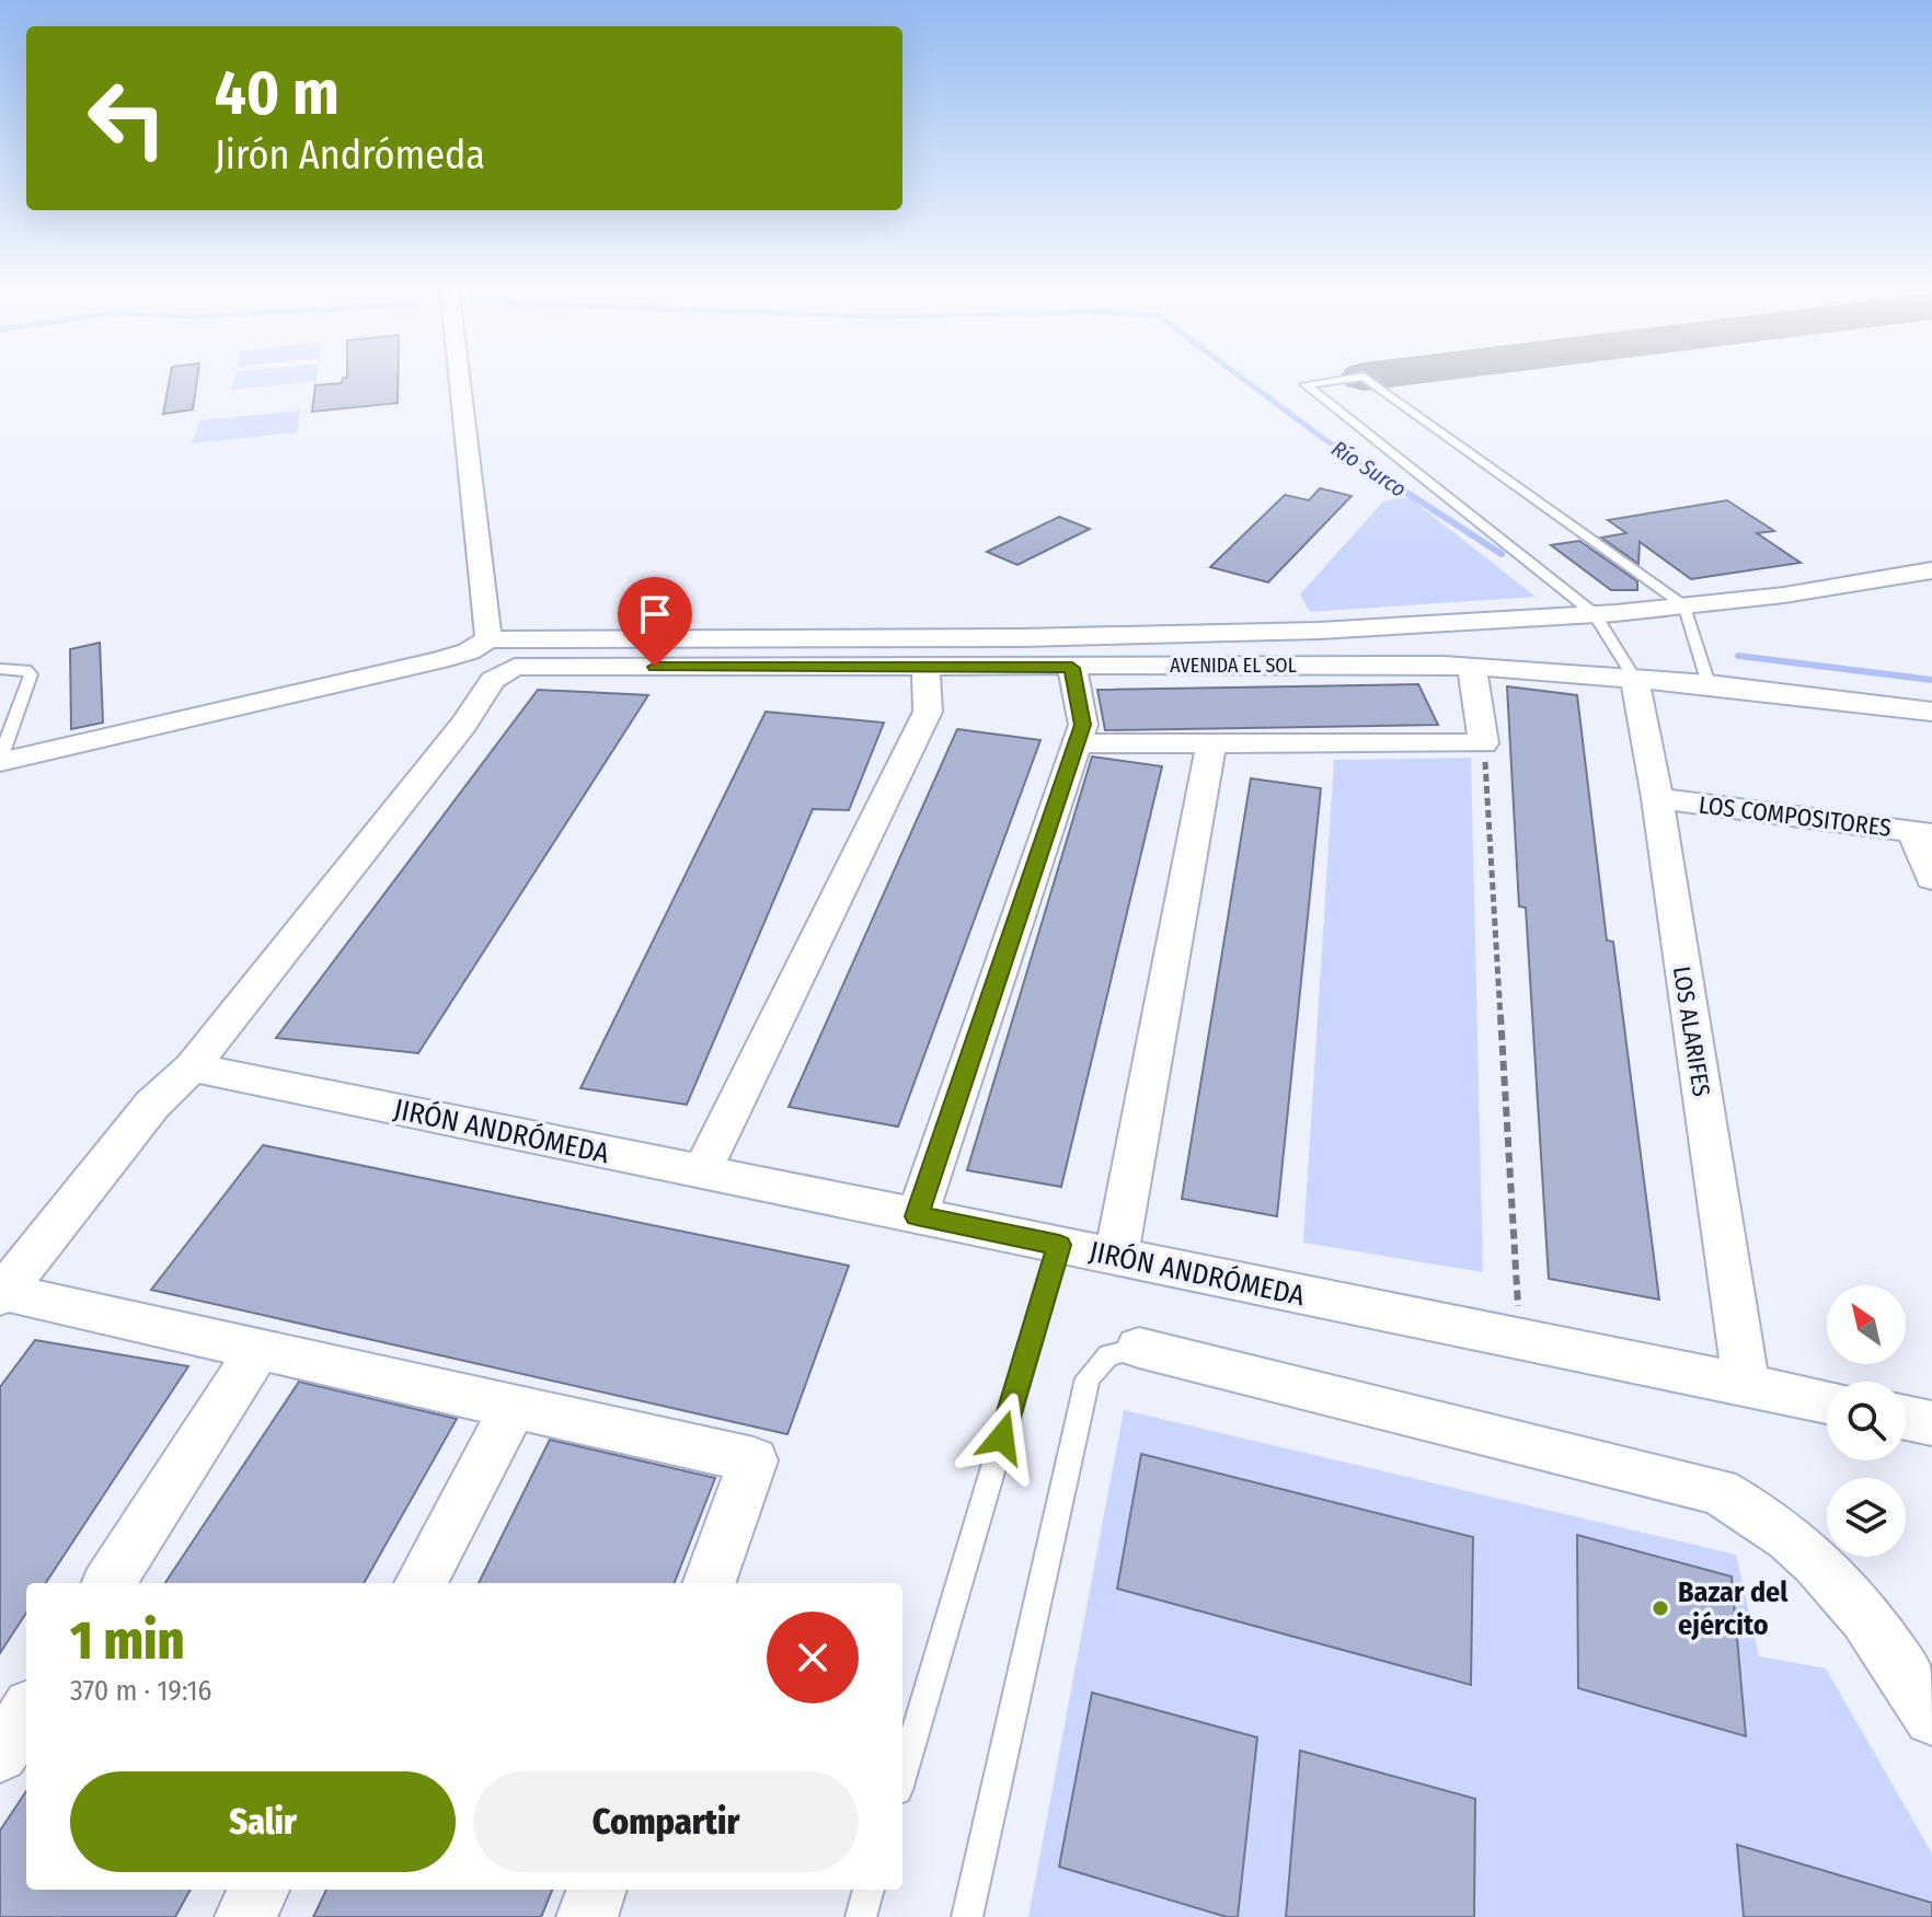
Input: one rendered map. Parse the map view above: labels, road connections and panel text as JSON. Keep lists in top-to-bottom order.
{
  "streets": {
    "street": [
      "AVENIDA EL SOL",
      "LOS COMPOSITORES",
      "LOS ALARIFES",
      "JIRÓN ANDRÓMEDA"
    ]
  },
  "crossings": [
    ["AVENIDA EL SOL", "LOS ALARIFES"],
    ["AVENIDA EL SOL", "JIRÓN ANDRÓMEDA"],
    ["LOS COMPOSITORES", "LOS ALARIFES"],
    ["LOS ALARIFES", "JIRÓN ANDRÓMEDA"]
  ],
  "water": ["Río Surco"],
  "places": ["Bazar del ejército"],
  "north": "top left",
  "page": {
    "turn": ["40 m", "Jirón Andrómeda"],
    "heading": ["1 min", "370 m · 19:16"],
    "buttons": ["Salir", "Compartir"]
  }
}
